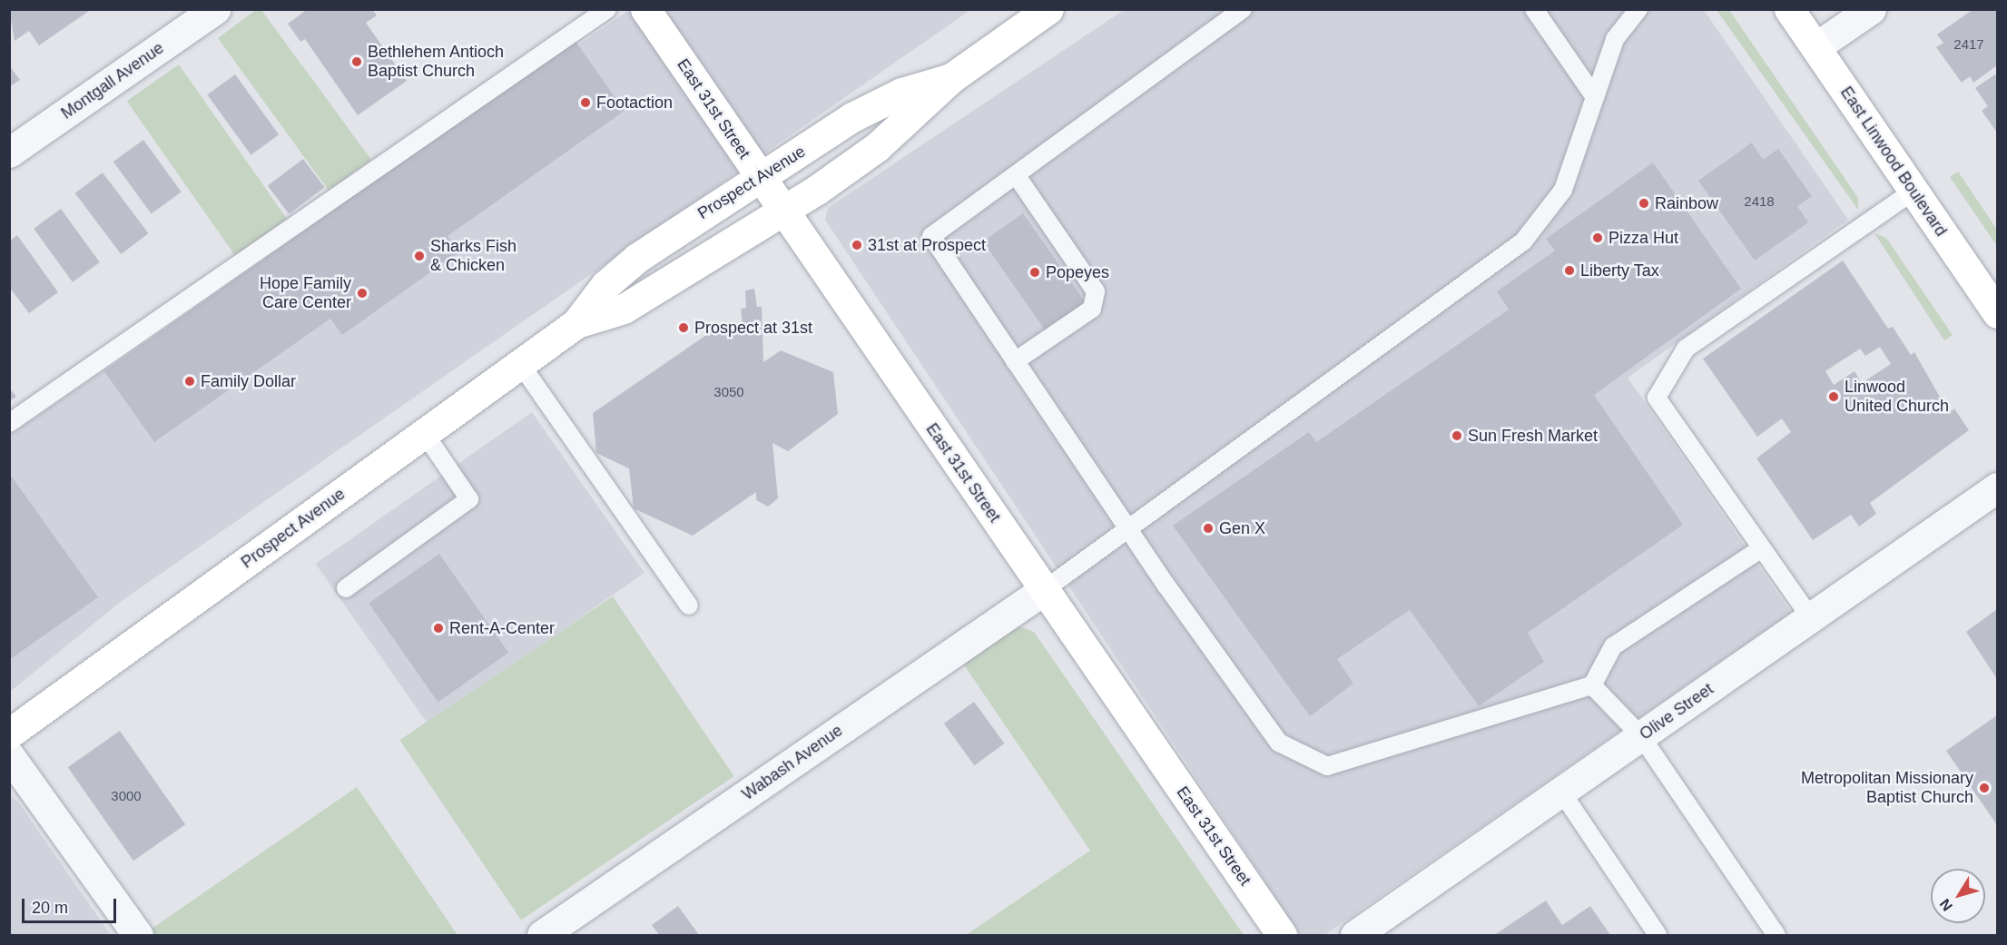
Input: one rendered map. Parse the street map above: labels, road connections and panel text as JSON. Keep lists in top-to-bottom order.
{
  "streets": {
    "main road": ["East 31st Street", "East Linwood Boulevard", "Prospect Avenue"],
    "street": ["Montgall Avenue", "Olive Street", "Wabash Avenue"]
  },
  "crossings": [
    ["East 31st Street", "Prospect Avenue"],
    ["East 31st Street", "Wabash Avenue"]
  ],
  "places": [
    "Bethlehem Antioch Baptist Church",
    "Footaction",
    "Rainbow",
    "Pizza Hut",
    "31st at Prospect",
    "Sharks Fish & Chicken",
    "Liberty Tax",
    "Popeyes",
    "Hope Family Care Center",
    "Prospect at 31st",
    "Family Dollar",
    "Linwood United Church",
    "Sun Fresh Market",
    "Gen X",
    "Rent-A-Center",
    "Metropolitan Missionary Baptist Church"
  ],
  "house_numbers": [
    "2417",
    "2418",
    "3050",
    "3000"
  ],
  "scale_bar": "20 m",
  "north": "bottom left"
}
